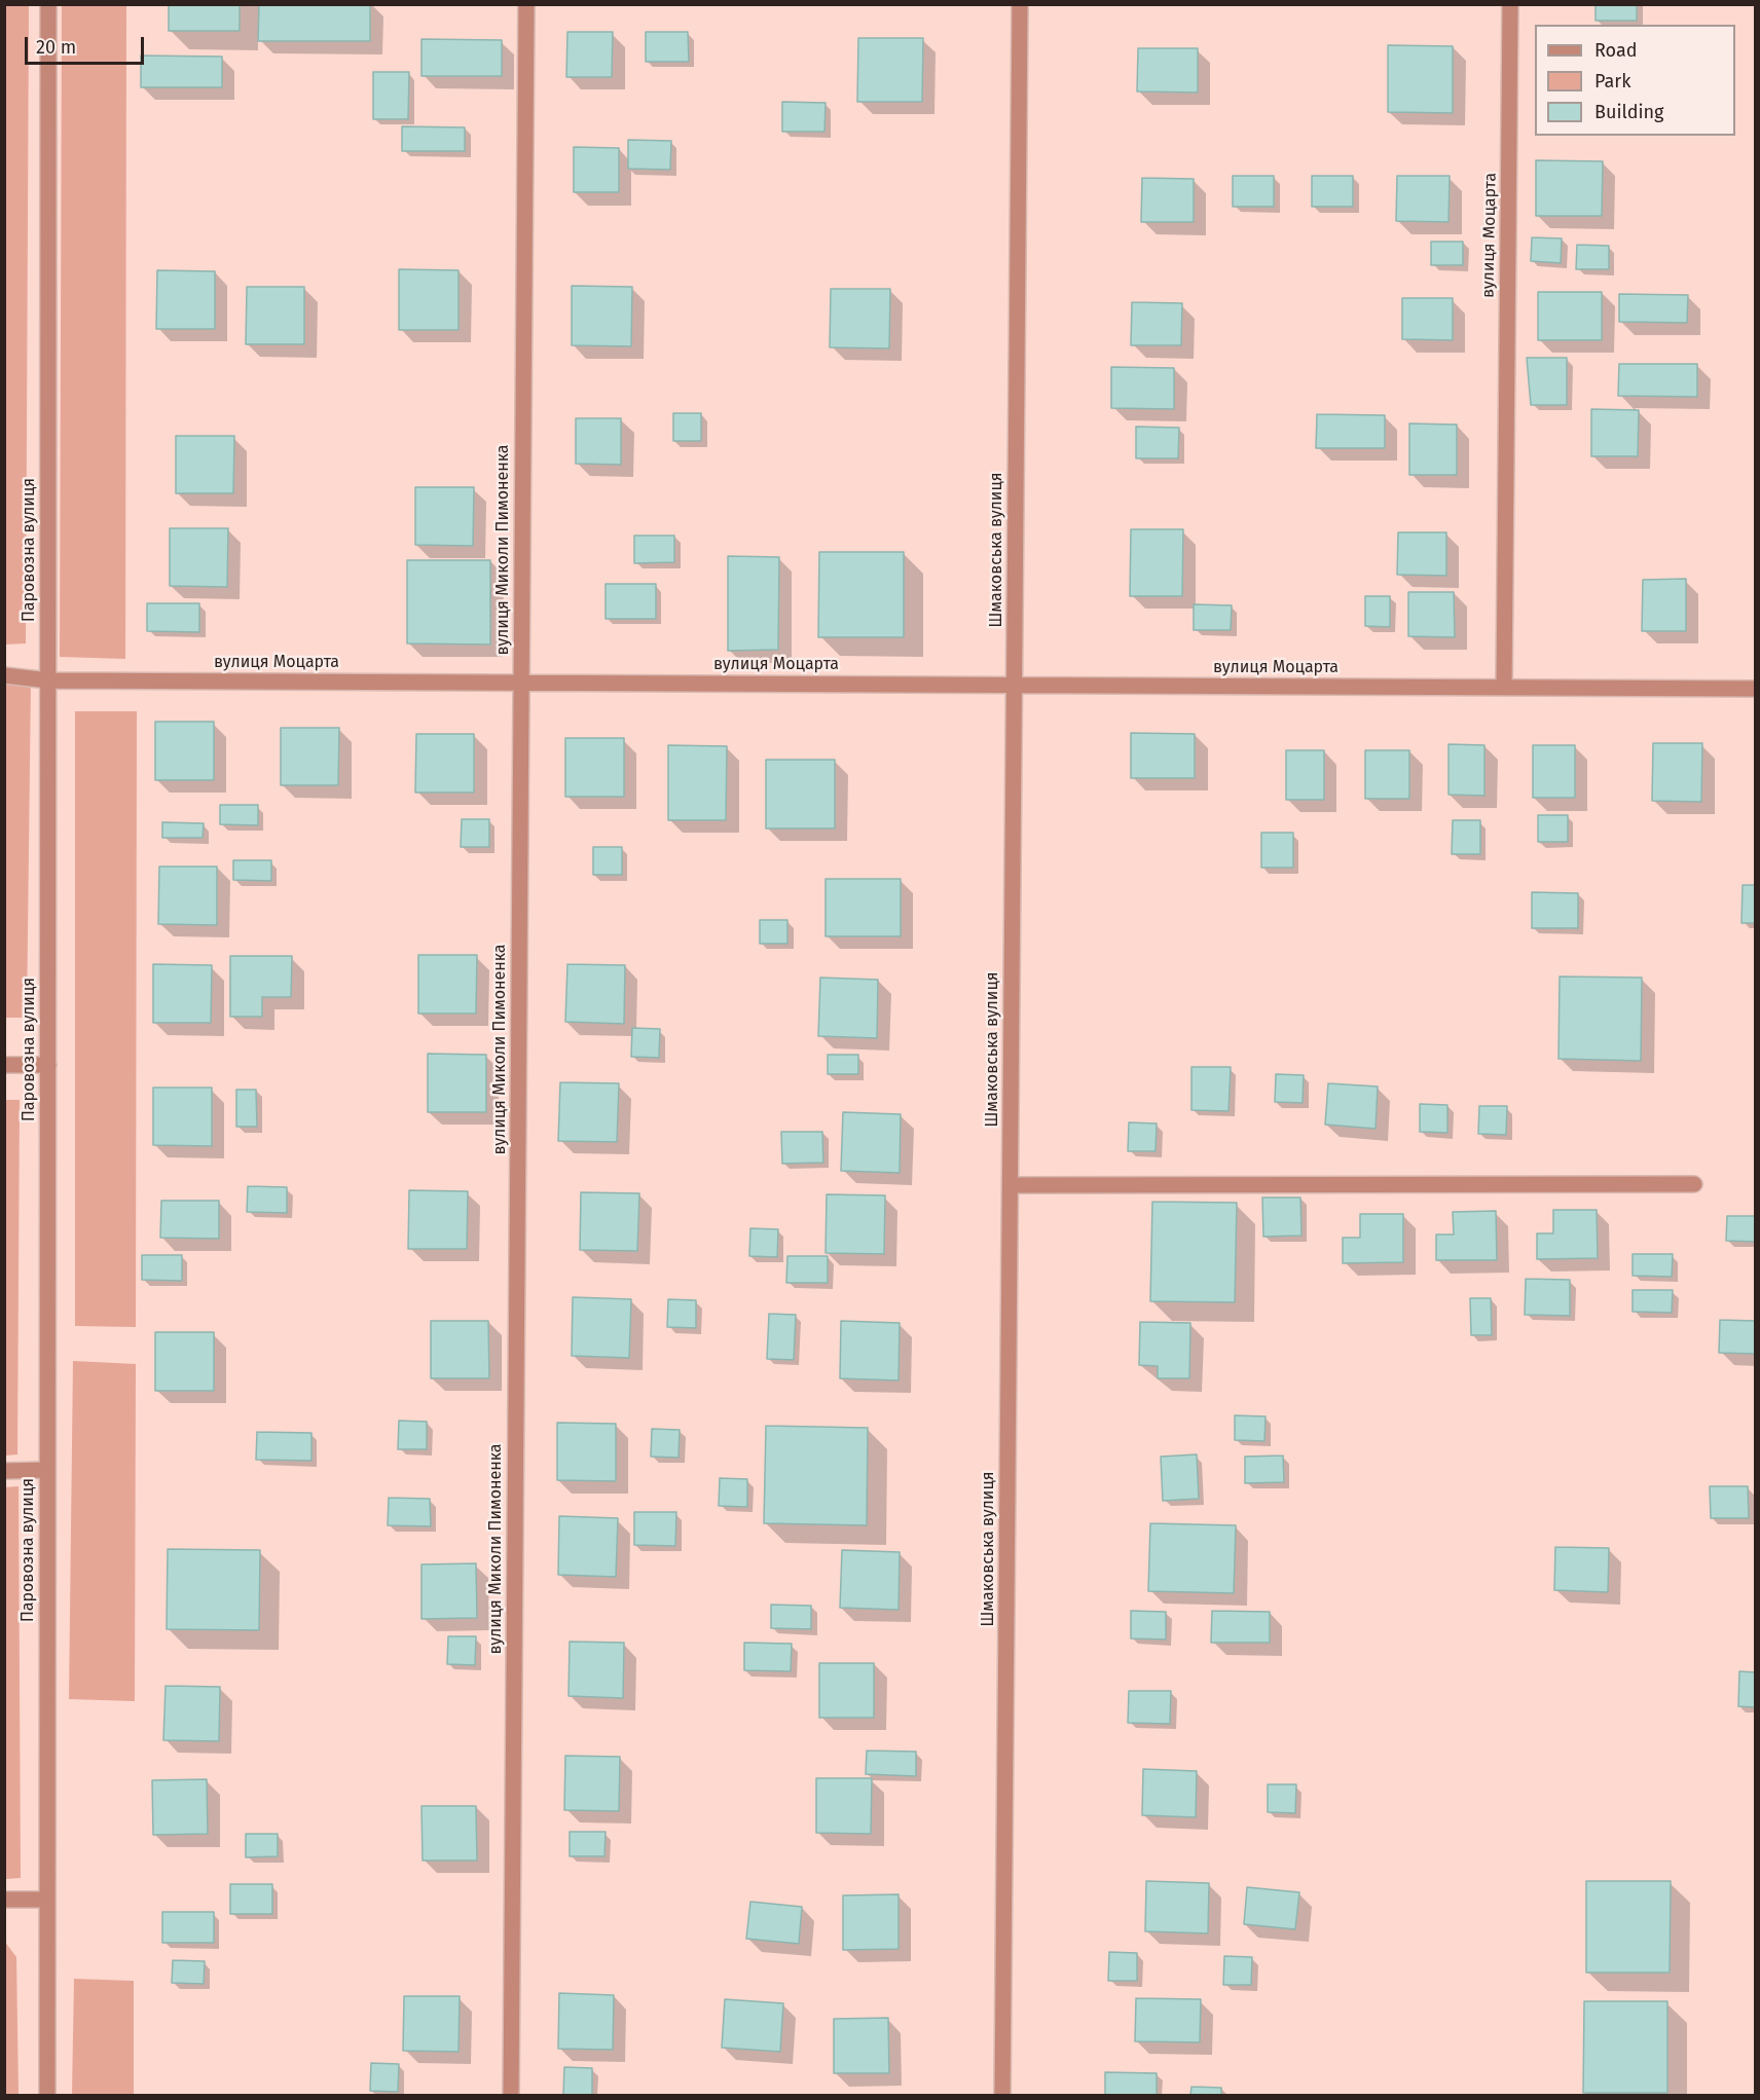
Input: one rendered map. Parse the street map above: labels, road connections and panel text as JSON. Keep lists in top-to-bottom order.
{
  "streets": {
    "street": [
      "вулиця Моцарта",
      "Паровозна вулиця",
      "вулиця Миколи Пимоненка",
      "Шмаковська вулиця"
    ]
  },
  "crossings": [
    ["вулиця Моцарта", "Паровозна вулиця"],
    ["вулиця Моцарта", "вулиця Миколи Пимоненка"],
    ["вулиця Моцарта", "Шмаковська вулиця"]
  ],
  "legend": ["Road", "Park", "Building"],
  "scale_bar": "20 m"
}
